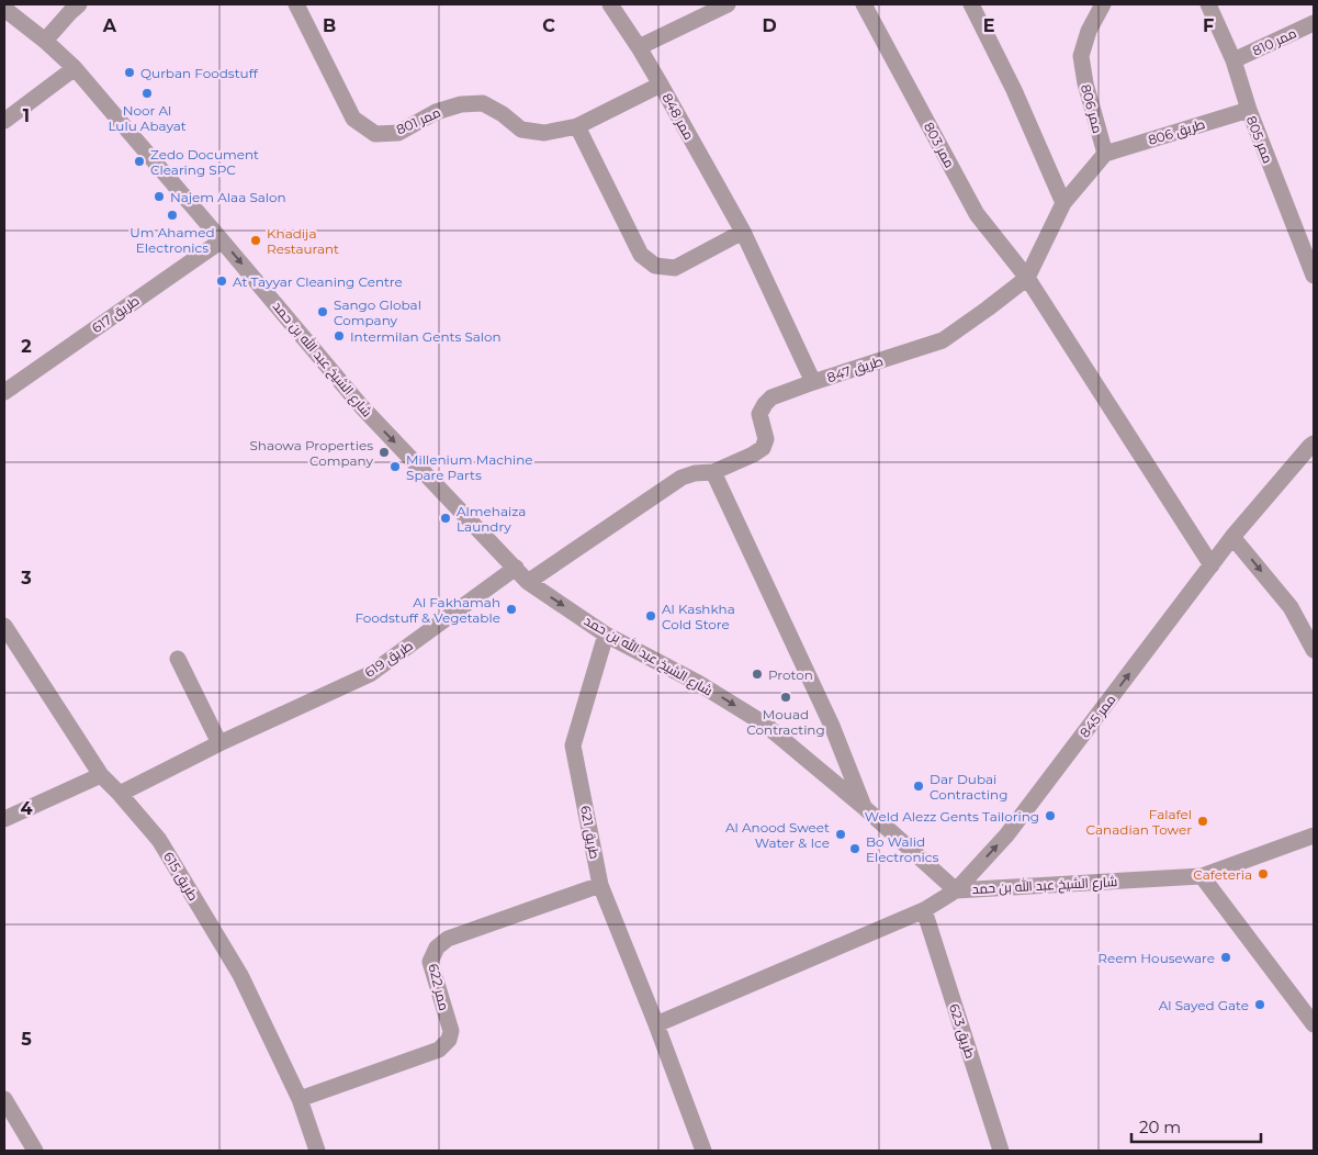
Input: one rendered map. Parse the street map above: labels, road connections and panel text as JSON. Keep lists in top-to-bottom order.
{
  "streets": {
    "street": [
      "ممر 810",
      "ممر 806",
      "ممر 848",
      "ممر 801",
      "طريق 806",
      "ممر 805",
      "ممر 803",
      "طريق 617",
      "شارع الشيخ عبد الله بن حمد",
      "طريق 847",
      "طريق 619",
      "ممر 845",
      "طريق 621",
      "طريق 615",
      "ممر 622",
      "طريق 623"
    ]
  },
  "crossings": [
    ["ممر 810", "ممر 805"],
    ["ممر 806", "طريق 806"],
    ["ممر 848", "ممر 801"],
    ["ممر 848", "طريق 847"],
    ["طريق 806", "ممر 805"],
    ["ممر 803", "طريق 847"],
    ["ممر 803", "ممر 845"],
    ["طريق 617", "شارع الشيخ عبد الله بن حمد"],
    ["شارع الشيخ عبد الله بن حمد", "طريق 847"],
    ["شارع الشيخ عبد الله بن حمد", "طريق 619"],
    ["شارع الشيخ عبد الله بن حمد", "ممر 845"],
    ["شارع الشيخ عبد الله بن حمد", "طريق 621"],
    ["طريق 619", "طريق 615"],
    ["طريق 621", "ممر 622"],
    ["طريق 615", "ممر 622"]
  ],
  "one_way": ["ممر 845"],
  "places": [
    "Qurban Foodstuff",
    "Noor Al Lulu Abayat",
    "Zedo Document Clearing SPC",
    "Najem Alaa Salon",
    "Um Ahamed Electronics",
    "Khadija Restaurant",
    "At Tayyar Cleaning Centre",
    "Sango Global Company",
    "Intermilan Gents Salon",
    "Shaowa Properties Company",
    "Millenium Machine Spare Parts",
    "Almehaiza Laundry",
    "Al Fakhamah Foodstuff & Vegetable",
    "Al Kashkha Cold Store",
    "Proton",
    "Mouad Contracting",
    "Dar Dubai Contracting",
    "Weld Alezz Gents Tailoring",
    "Falafel Canadian Tower",
    "Al Anood Sweet Water & Ice",
    "Bo Walid Electronics",
    "Cafeteria",
    "Reem Houseware",
    "Al Sayed Gate"
  ],
  "scale_bar": "20 m",
  "grid": {
    "columns": [
      "A",
      "B",
      "C",
      "D",
      "E",
      "F"
    ],
    "rows": [
      "1",
      "2",
      "3",
      "4",
      "5"
    ]
  }
}
